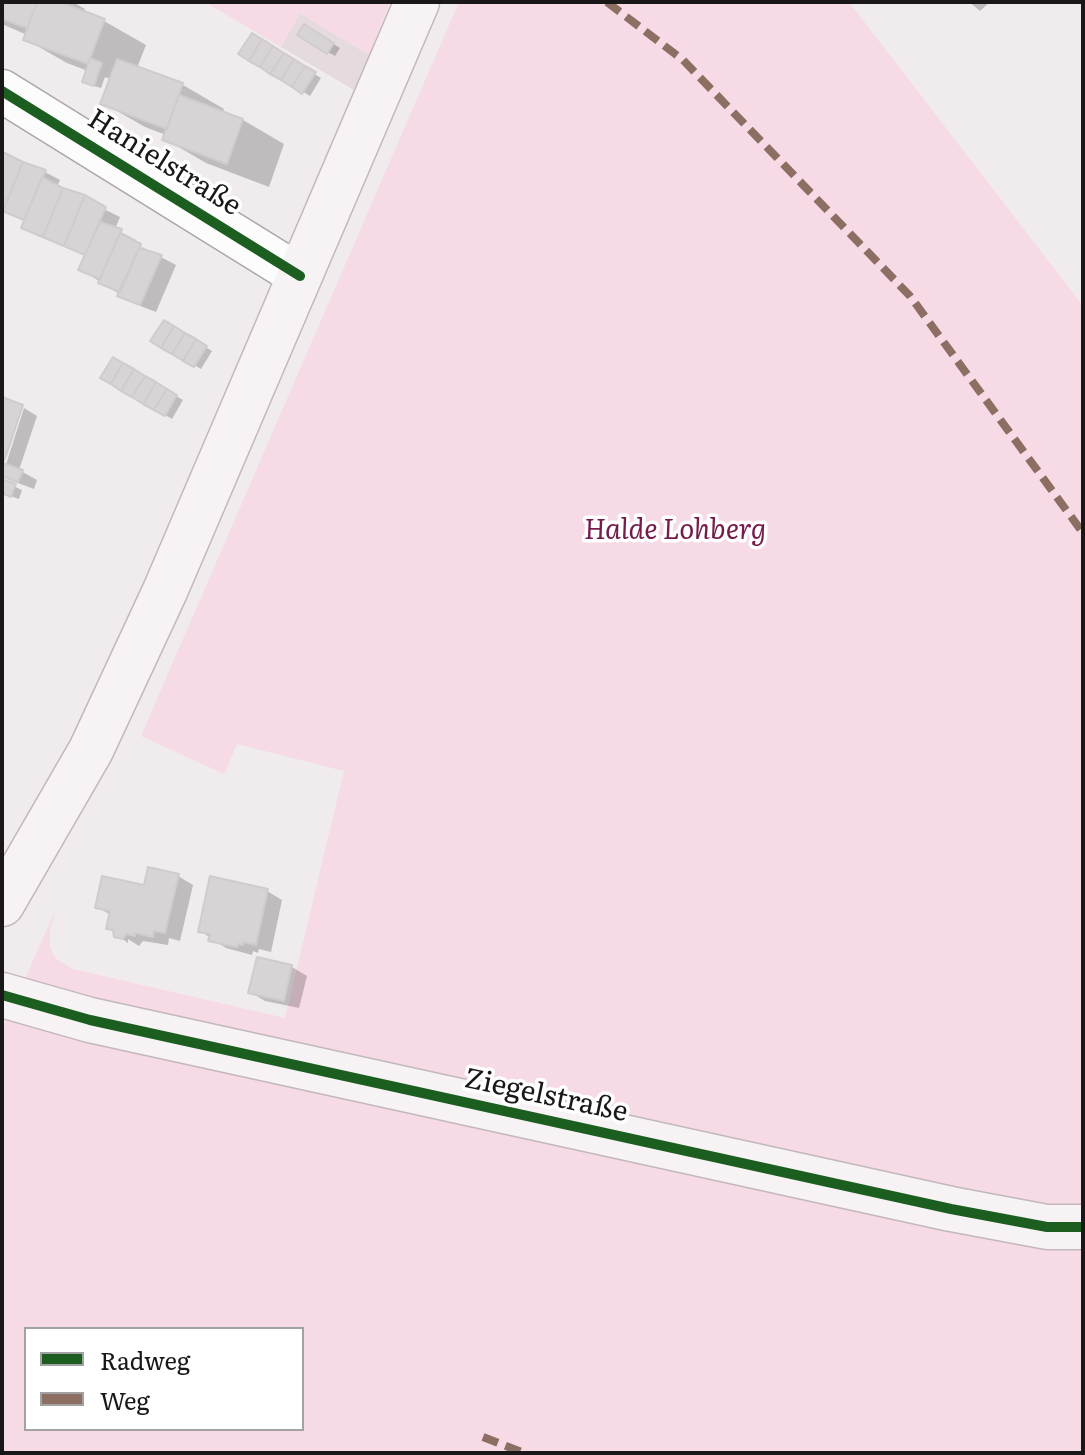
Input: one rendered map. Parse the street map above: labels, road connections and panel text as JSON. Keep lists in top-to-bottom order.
{
  "streets": {
    "main road": ["Ziegelstraße"],
    "street": ["Hanielstraße"]
  },
  "parks": ["Halde Lohberg"],
  "legend": ["Radweg", "Weg"]
}
